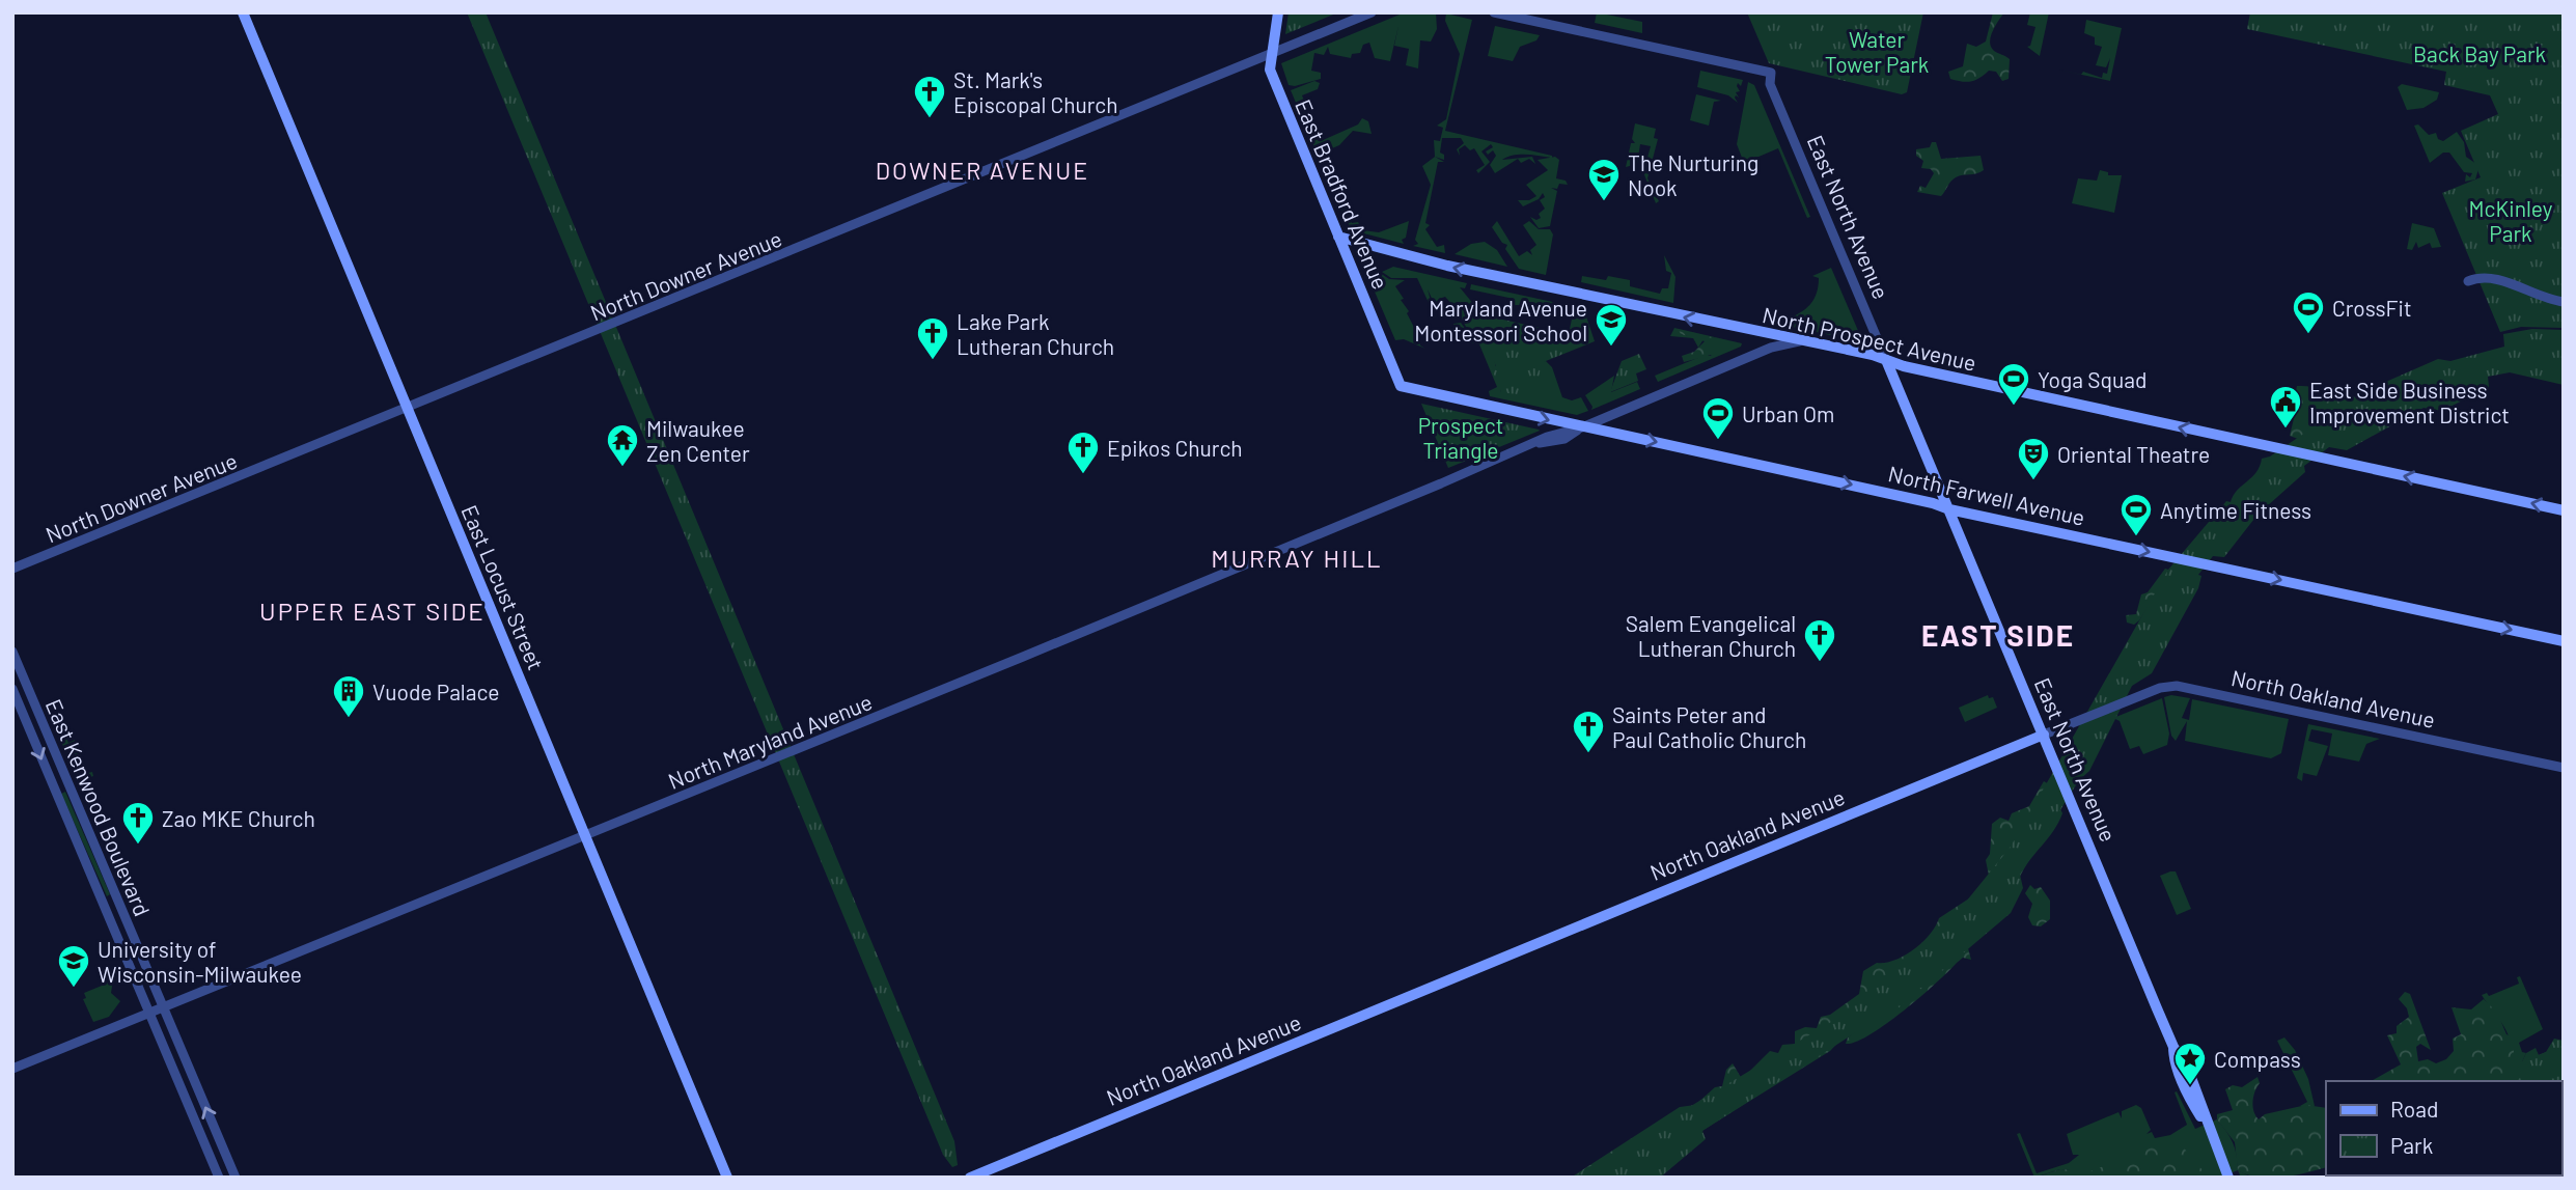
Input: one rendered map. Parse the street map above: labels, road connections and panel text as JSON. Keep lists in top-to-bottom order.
{
  "streets": {
    "main road": [
      "East Bradford Avenue",
      "East North Avenue",
      "North Prospect Avenue",
      "North Farwell Avenue",
      "East Locust Street",
      "North Oakland Avenue"
    ],
    "street": ["North Downer Avenue", "North Maryland Avenue", "East Kenwood Boulevard"]
  },
  "crossings": [
    ["East Bradford Avenue", "North Downer Avenue"],
    ["East Bradford Avenue", "North Prospect Avenue"],
    ["East Bradford Avenue", "North Farwell Avenue"],
    ["East North Avenue", "North Prospect Avenue"],
    ["East North Avenue", "North Farwell Avenue"],
    ["East North Avenue", "North Oakland Avenue"],
    ["North Downer Avenue", "East Locust Street"],
    ["North Prospect Avenue", "North Maryland Avenue"],
    ["North Farwell Avenue", "North Maryland Avenue"],
    ["East Locust Street", "North Maryland Avenue"],
    ["North Maryland Avenue", "East Kenwood Boulevard"]
  ],
  "one_way": ["North Prospect Avenue", "North Farwell Avenue"],
  "districts": [
    "DOWNER AVENUE",
    "MURRAY HILL",
    "UPPER EAST SIDE",
    "EAST SIDE"
  ],
  "parks": [
    "Water Tower Park",
    "Back Bay Park",
    "McKinley Park",
    "Prospect Triangle"
  ],
  "places": {
    "church": [
      "St. Mark's Episcopal Church",
      "Lake Park Lutheran Church",
      "Epikos Church",
      "Salem Evangelical Lutheran Church",
      "Saints Peter and Paul Catholic Church",
      "Zao MKE Church"
    ],
    "school or university": ["The Nurturing Nook", "Maryland Avenue Montessori School", "University of Wisconsin-Milwaukee"],
    "sports": [
      "CrossFit",
      "Yoga Squad",
      "Urban Om",
      "Anytime Fitness"
    ],
    "public building": ["East Side Business Improvement District"],
    "temple": ["Milwaukee Zen Center"],
    "theatre": ["Oriental Theatre"],
    "building": ["Vuode Palace"],
    "place": ["Compass"]
  },
  "legend": ["Road", "Park"]
}
